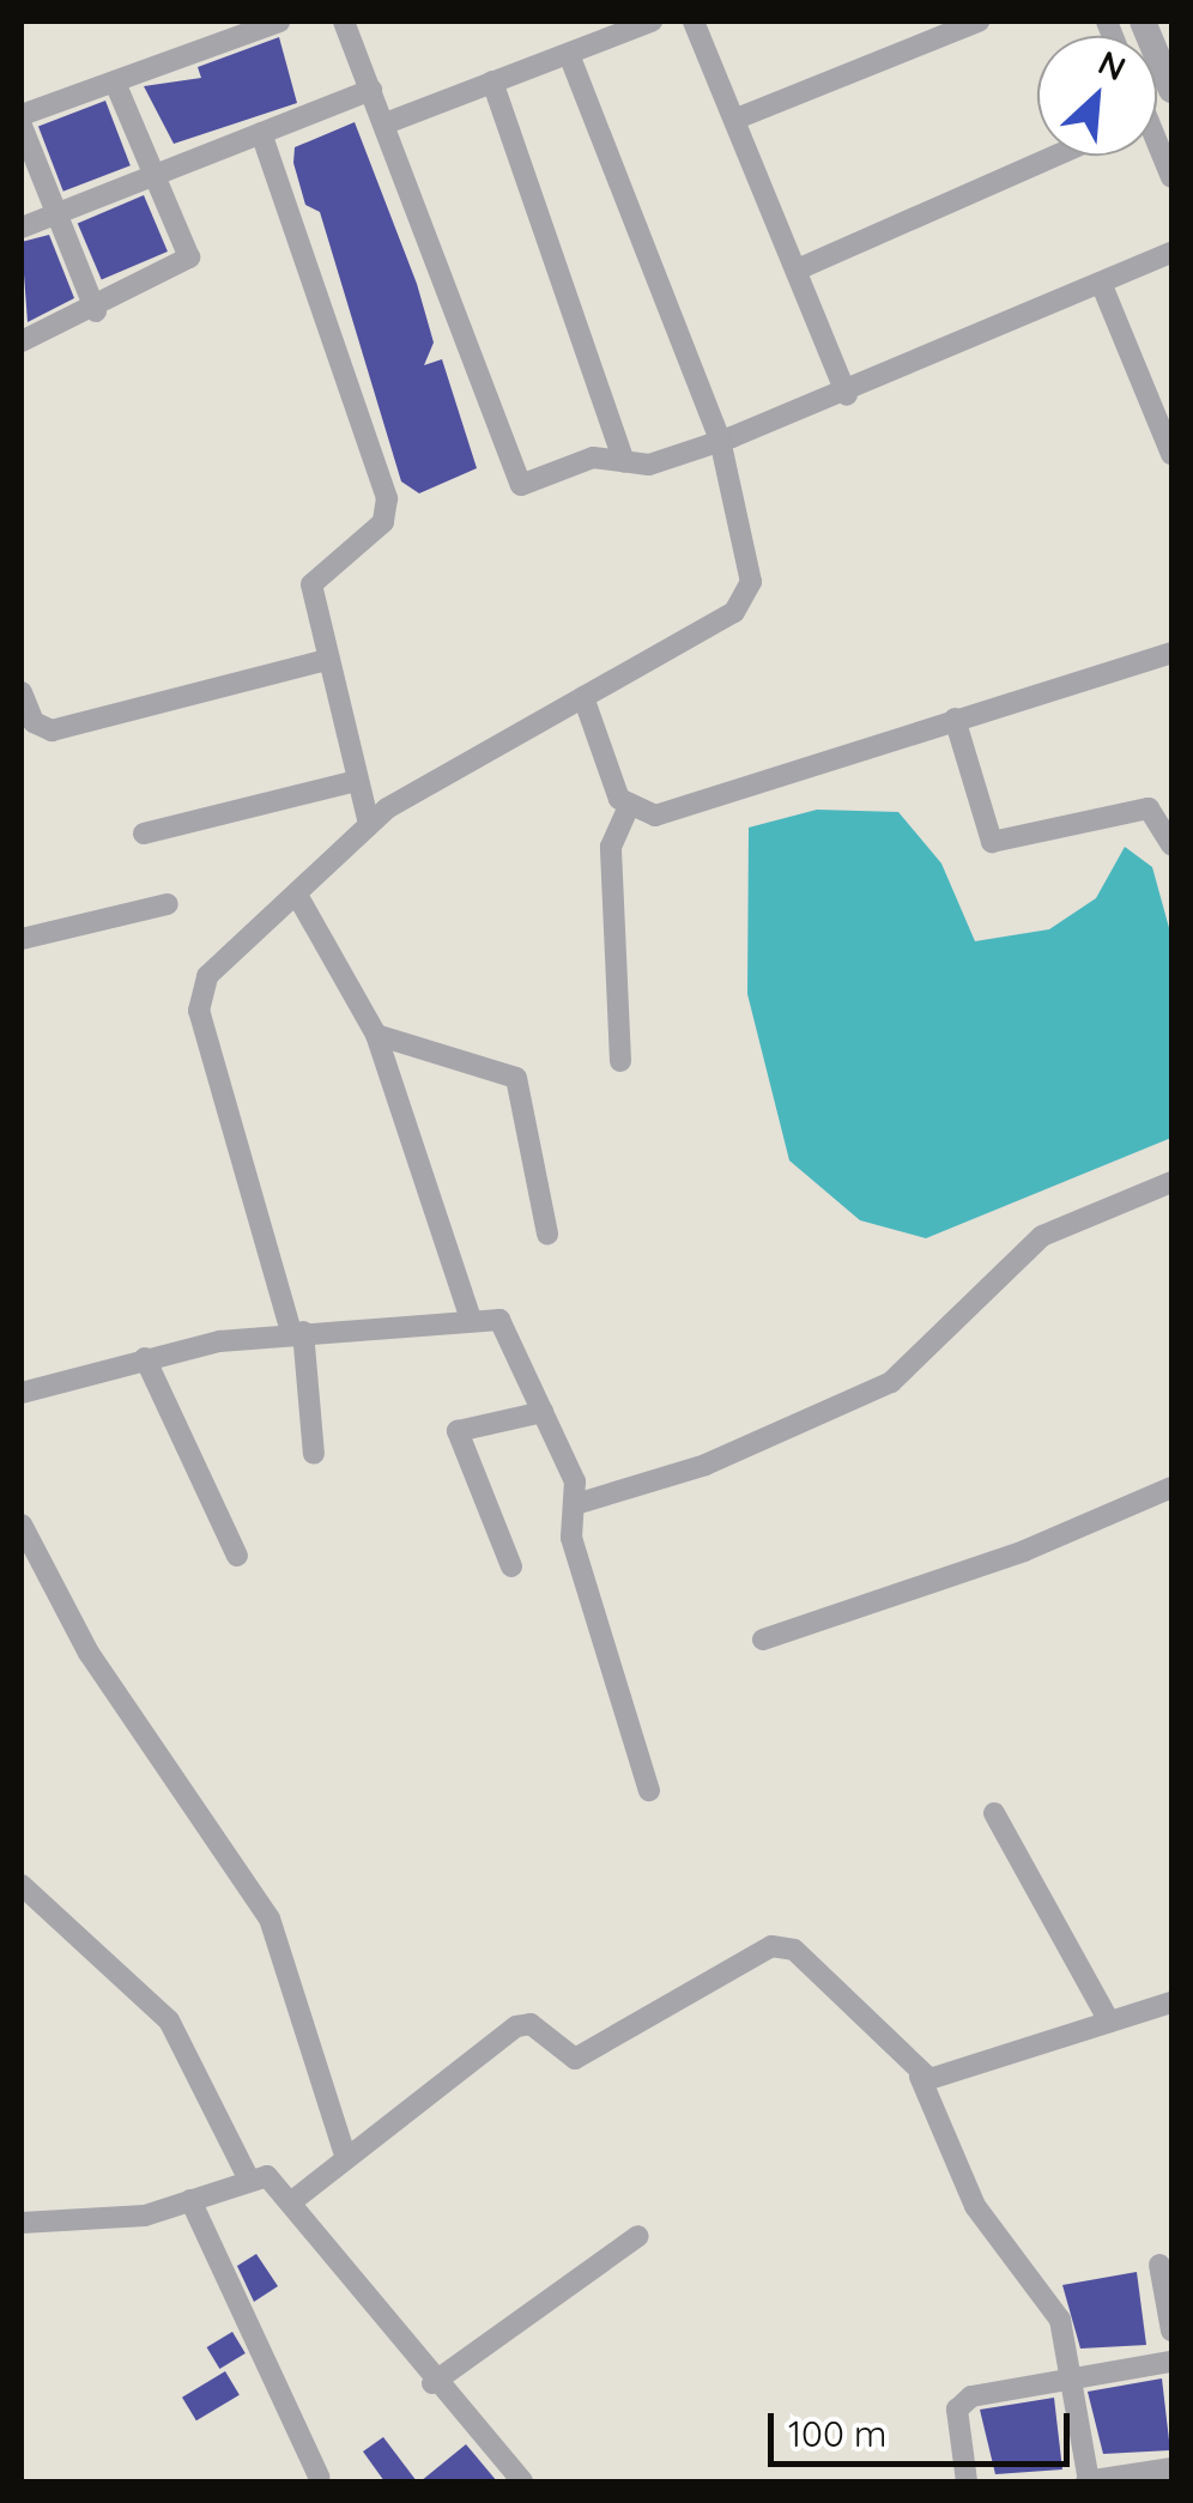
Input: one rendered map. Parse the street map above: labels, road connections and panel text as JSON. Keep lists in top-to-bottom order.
{
  "scale_bar": "100 m",
  "north": "top right"
}
